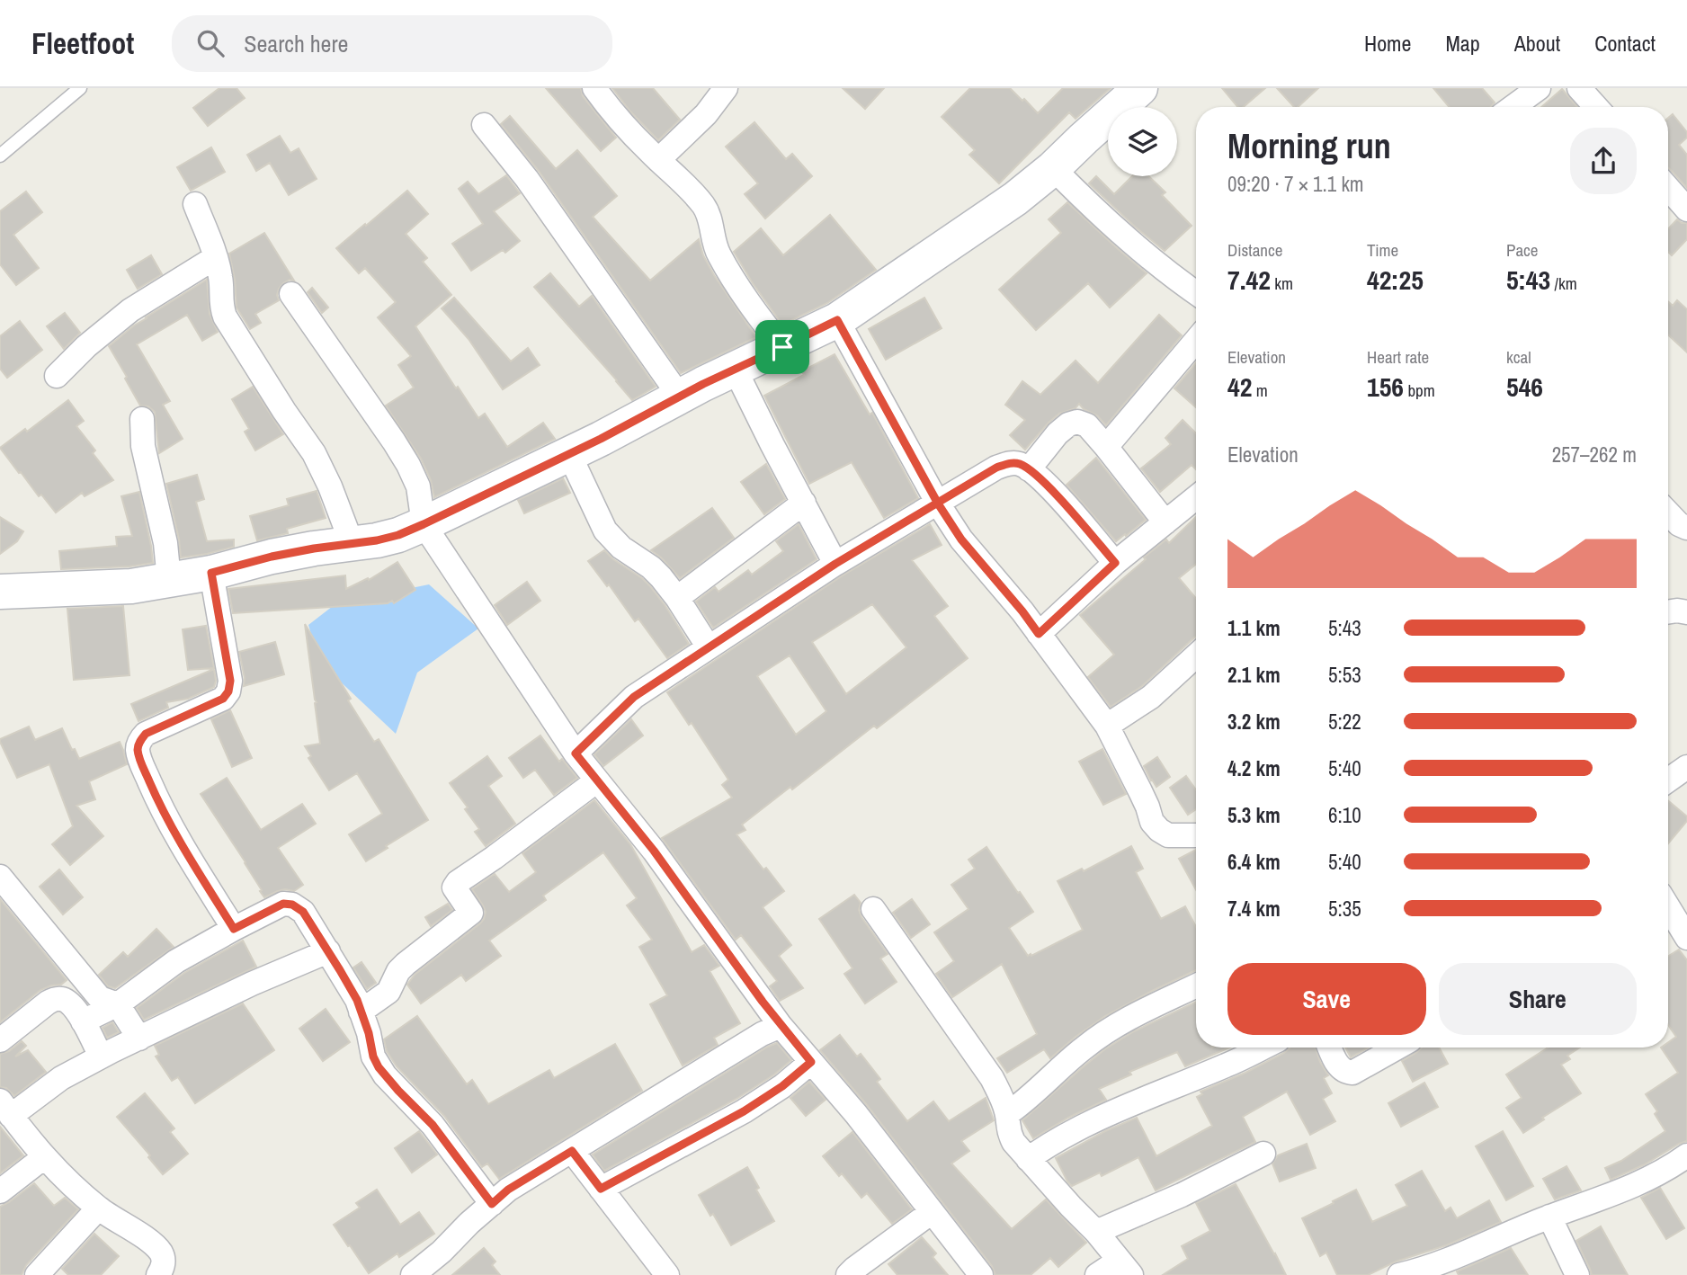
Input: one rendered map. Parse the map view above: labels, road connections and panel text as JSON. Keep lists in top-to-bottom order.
{
  "page": {
    "header": "Fleetfoot",
    "search": "Search here",
    "nav": [
      "Home",
      "Map",
      "About",
      "Contact"
    ],
    "heading": ["Morning run", "09:20 · 7 × 1.1 km"],
    "stats": [
      ["Distance", "7.42 km"],
      ["Time", "42:25"],
      ["Pace", "5:43 /km"],
      ["Elevation", "42 m"],
      ["Heart rate", "156 bpm"],
      ["kcal", "546"]
    ],
    "chart": ["Elevation", "257–262 m"],
    "list": [
      {
        "name": "1.1 km",
        "note": "5:43"
      },
      {
        "name": "2.1 km",
        "note": "5:53"
      },
      {
        "name": "3.2 km",
        "note": "5:22"
      },
      {
        "name": "4.2 km",
        "note": "5:40"
      },
      {
        "name": "5.3 km",
        "note": "6:10"
      },
      {
        "name": "6.4 km",
        "note": "5:40"
      },
      {
        "name": "7.4 km",
        "note": "5:35"
      }
    ],
    "buttons": ["Save", "Share"]
  }
}
